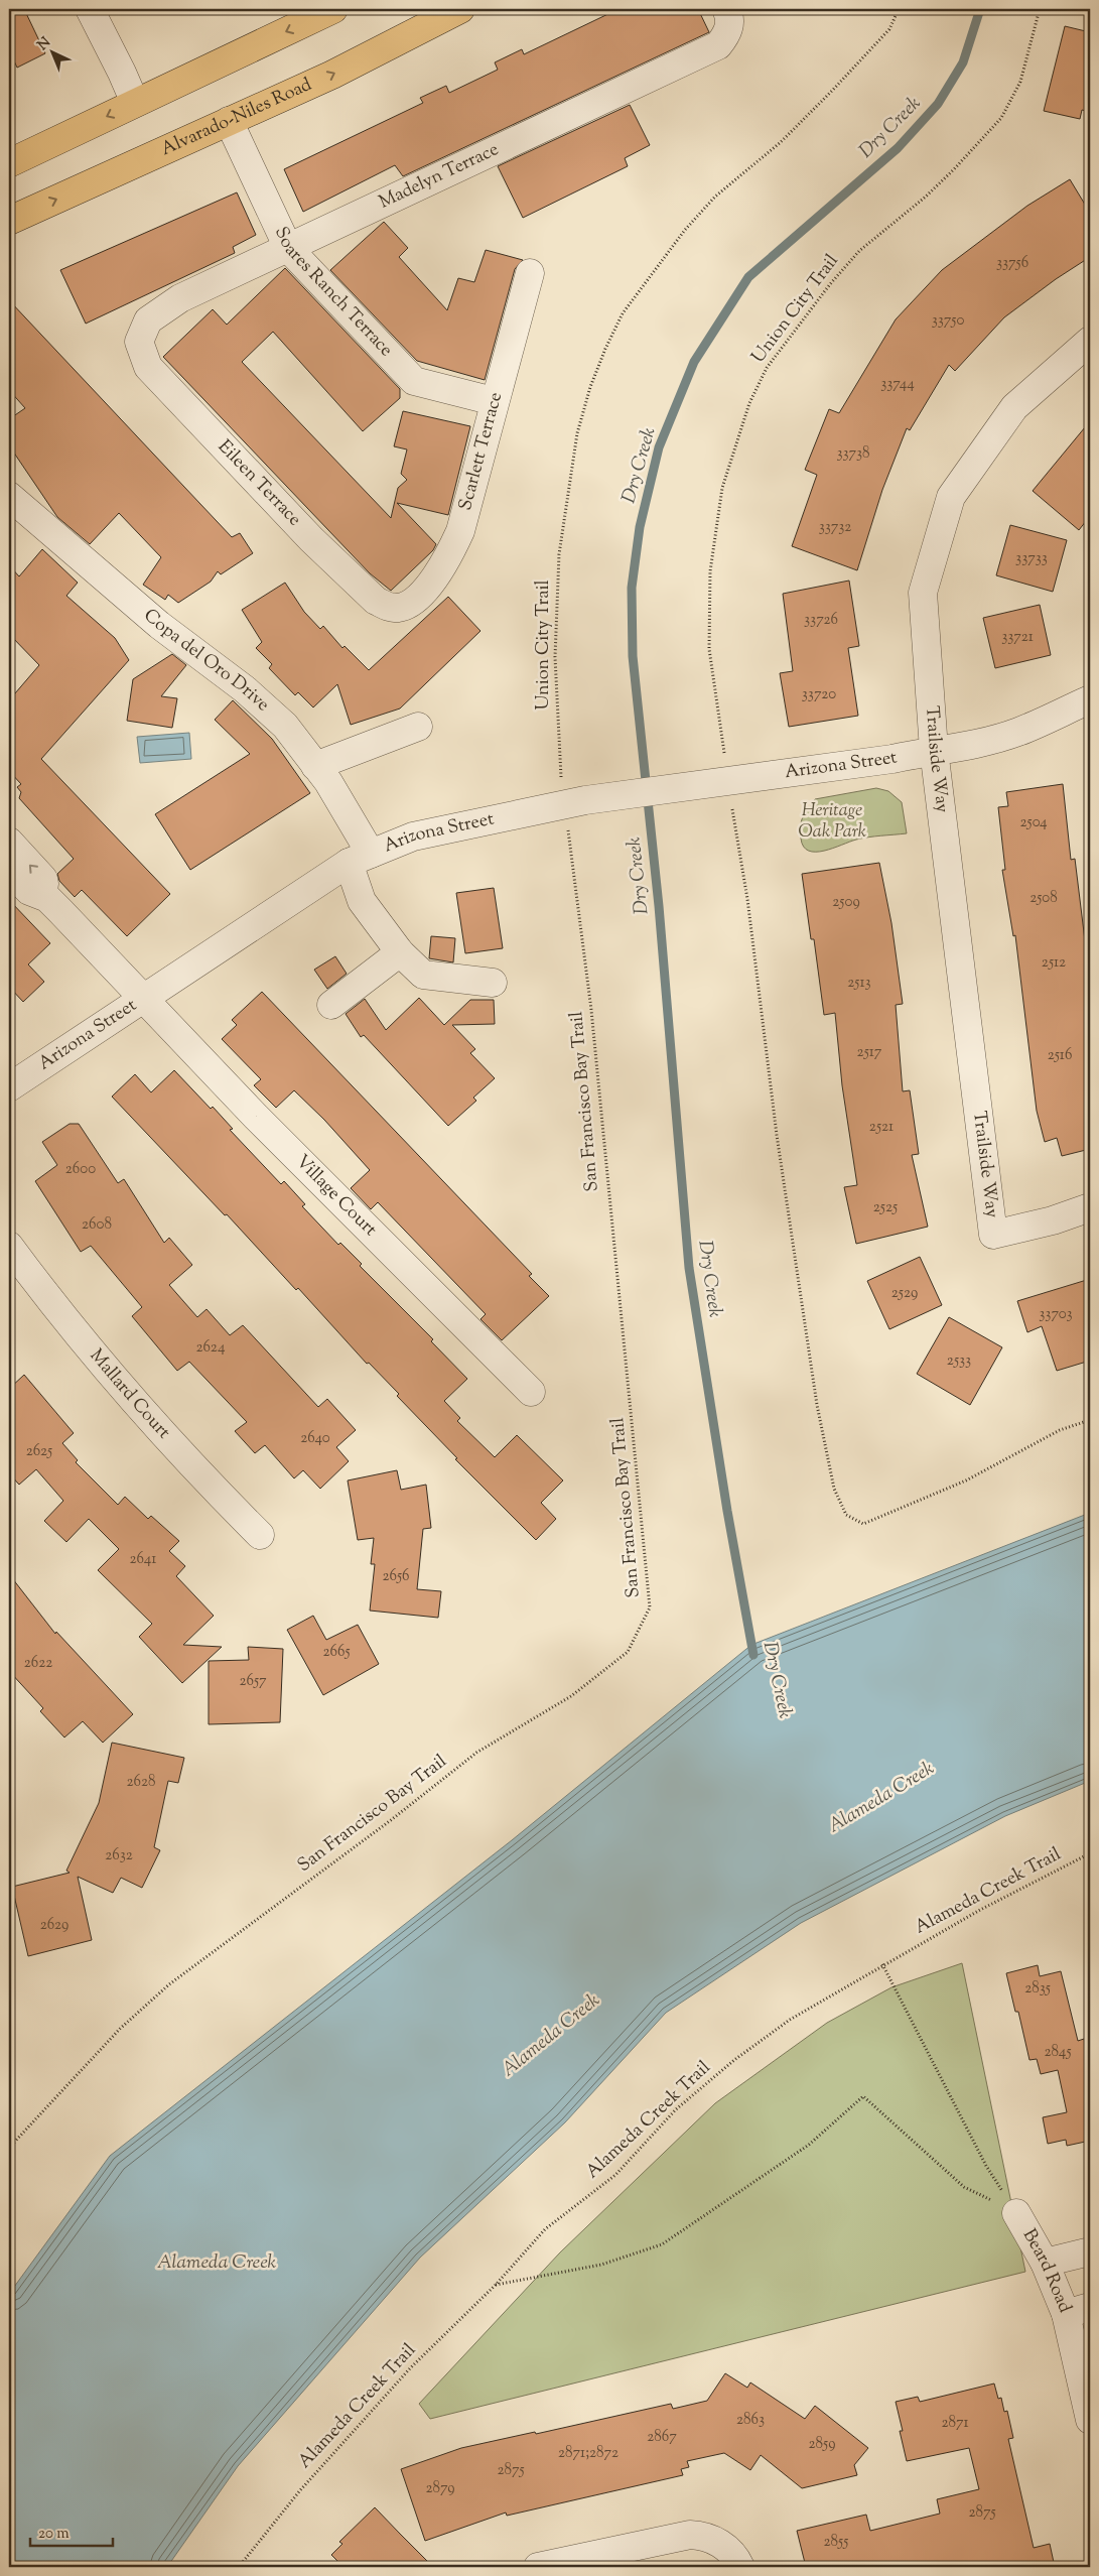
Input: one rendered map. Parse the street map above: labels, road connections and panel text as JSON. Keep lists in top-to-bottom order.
{
  "streets": {
    "main road": ["Alvarado-Niles Road"],
    "street": [
      "Madelyn Terrace",
      "Soares Ranch Terrace",
      "Scarlett Terrace",
      "Eileen Terrace",
      "Copa del Oro Drive",
      "Trailside Way",
      "Arizona Street",
      "Village Court",
      "Mallard Court",
      "Beard Road"
    ],
    "path": ["Union City Trail", "San Francisco Bay Trail", "Alameda Creek Trail"]
  },
  "crossings": [
    ["Alvarado-Niles Road", "Soares Ranch Terrace"],
    ["Madelyn Terrace", "Soares Ranch Terrace"],
    ["Madelyn Terrace", "Eileen Terrace"],
    ["Soares Ranch Terrace", "Scarlett Terrace"],
    ["Union City Trail", "Arizona Street"],
    ["Scarlett Terrace", "Eileen Terrace"],
    ["Copa del Oro Drive", "Arizona Street"],
    ["Trailside Way", "Arizona Street"],
    ["Arizona Street", "San Francisco Bay Trail"],
    ["Arizona Street", "Village Court"]
  ],
  "water": ["Dry Creek", "Alameda Creek"],
  "parks": ["Heritage Oak Park"],
  "house_numbers": [
    "33756",
    "33750",
    "33744",
    "33738",
    "33732",
    "33733",
    "33726",
    "33721",
    "33720",
    "2504",
    "2508",
    "2509",
    "2512",
    "2513",
    "2517",
    "2516",
    "2521",
    "2600",
    "2525",
    "2608",
    "2529",
    "33703",
    "2624",
    "2533",
    "2640",
    "2625",
    "2641",
    "2656",
    "2665",
    "2622",
    "2657",
    "2628",
    "2632",
    "2629",
    "2835",
    "2845",
    "2863",
    "2871",
    "2867",
    "2859",
    "2871;2872",
    "2875",
    "2879",
    "2875",
    "2855"
  ],
  "scale_bar": "20 m",
  "north": "top left"
}
